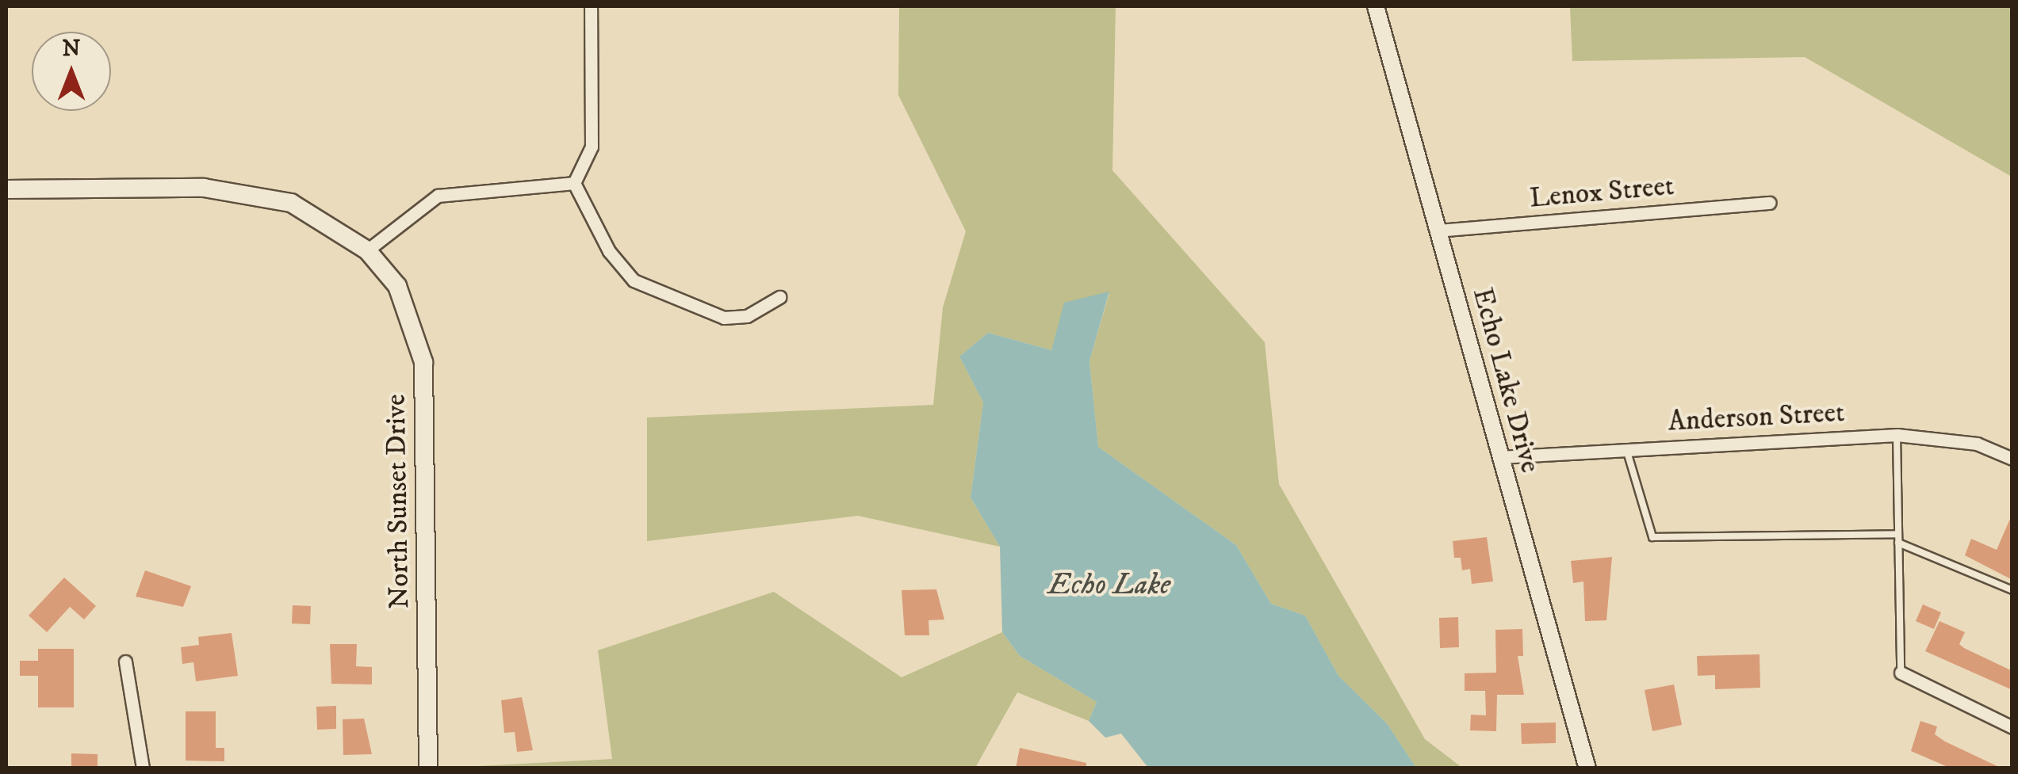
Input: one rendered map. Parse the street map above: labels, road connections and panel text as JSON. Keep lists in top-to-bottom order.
{
  "streets": {
    "main road": ["North Sunset Drive"],
    "street": ["Lenox Street", "Echo Lake Drive", "Anderson Street"]
  },
  "crossings": [
    ["Lenox Street", "Echo Lake Drive"],
    ["Echo Lake Drive", "Anderson Street"]
  ],
  "water": ["Echo Lake"],
  "north": "top"
}
